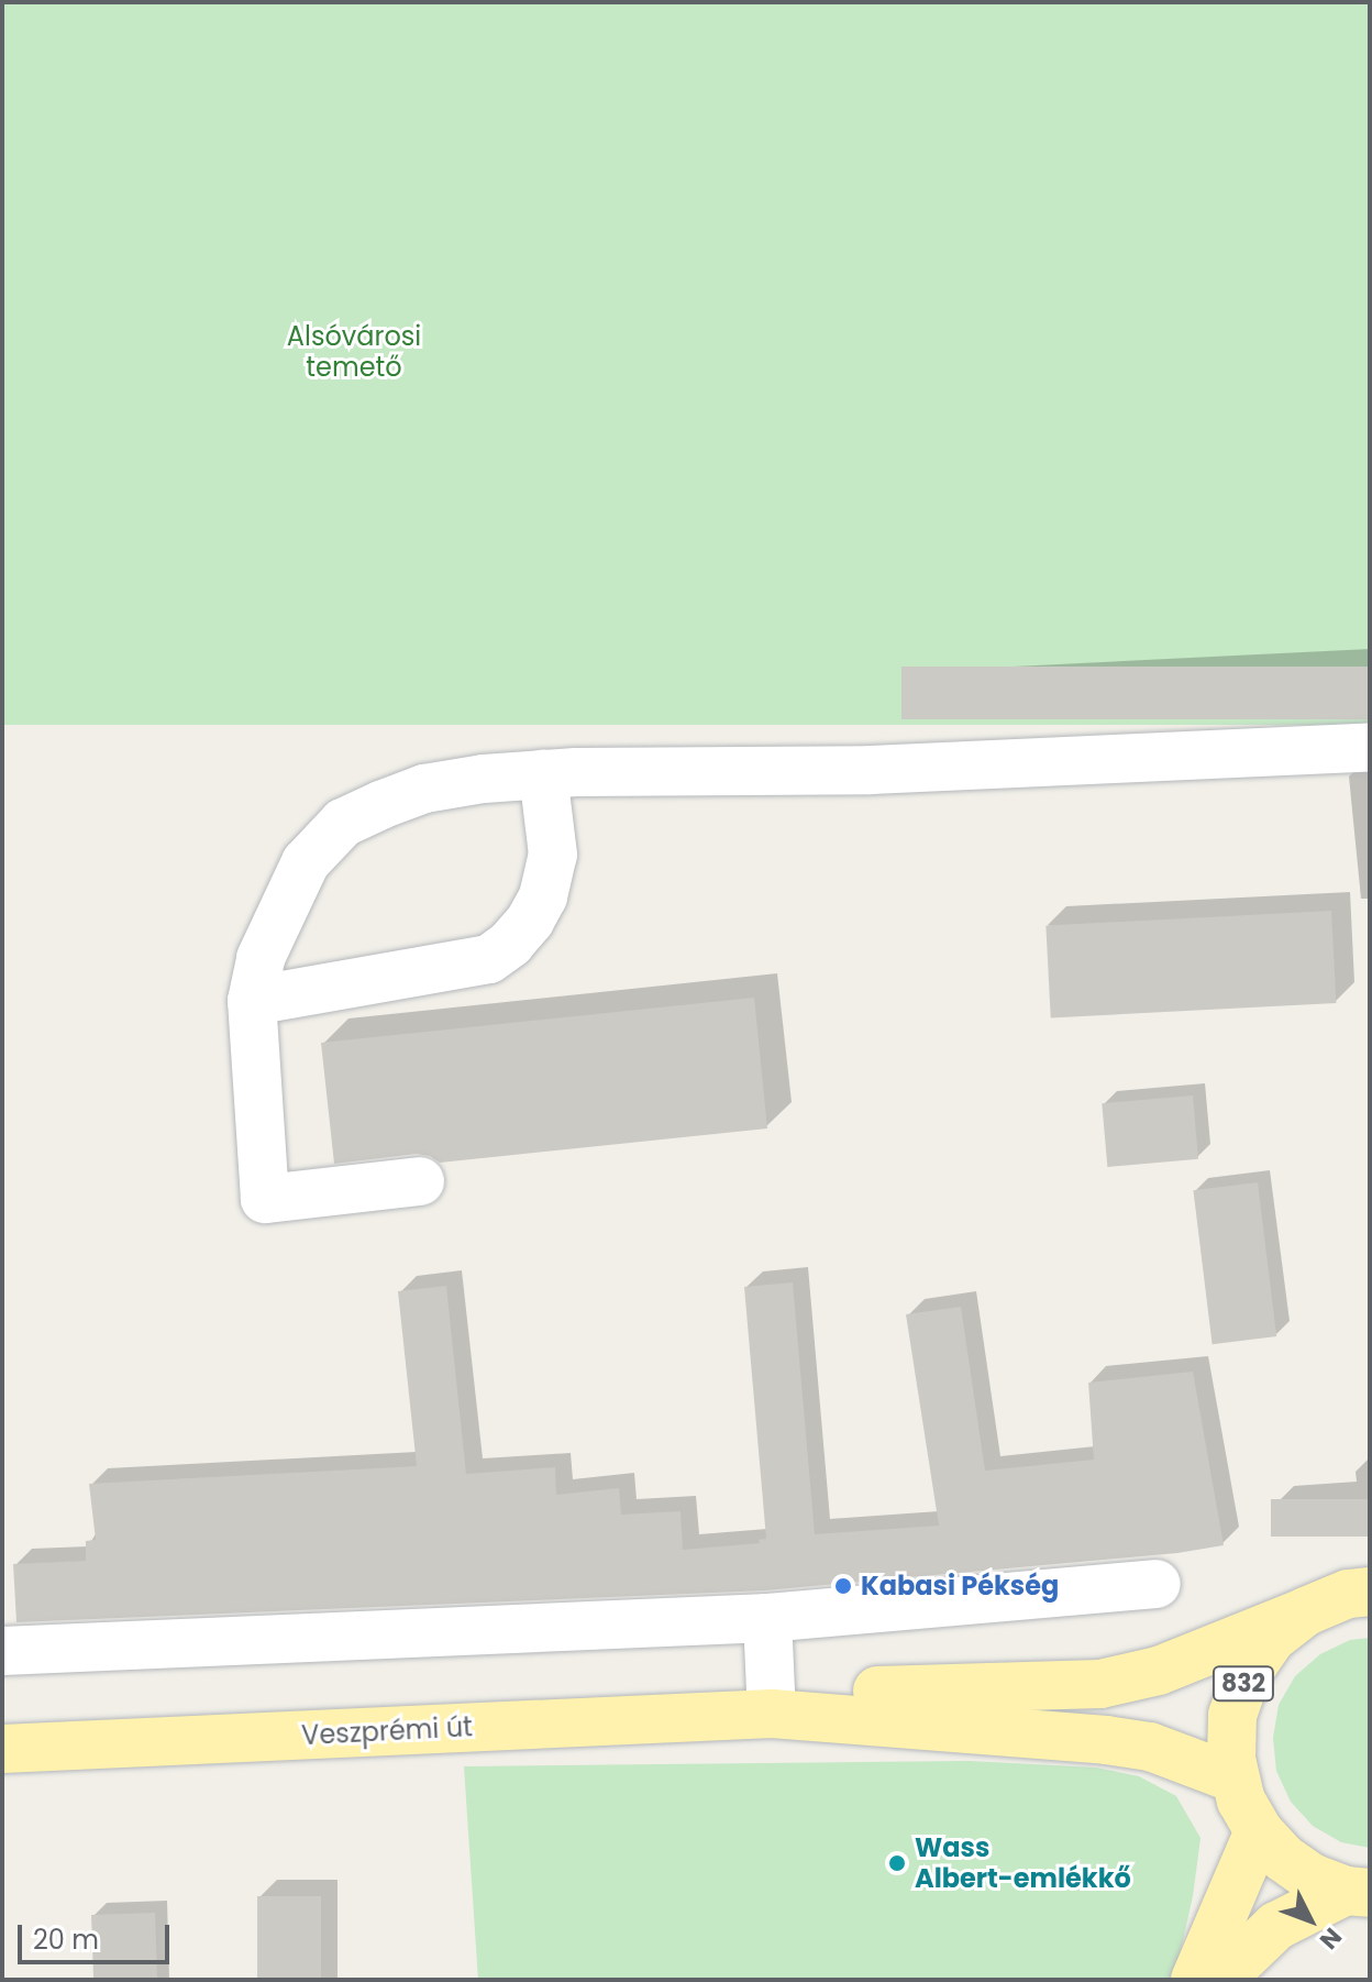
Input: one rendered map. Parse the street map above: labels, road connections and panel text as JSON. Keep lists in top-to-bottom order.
{
  "streets": {
    "main road": ["832", "Veszprémi út"]
  },
  "crossings": [
    ["832", "Veszprémi út"]
  ],
  "parks": ["Alsóvárosi temető"],
  "places": ["Kabasi Pékség", "Wass Albert-emlékkő"],
  "scale_bar": "20 m",
  "north": "bottom right"
}
